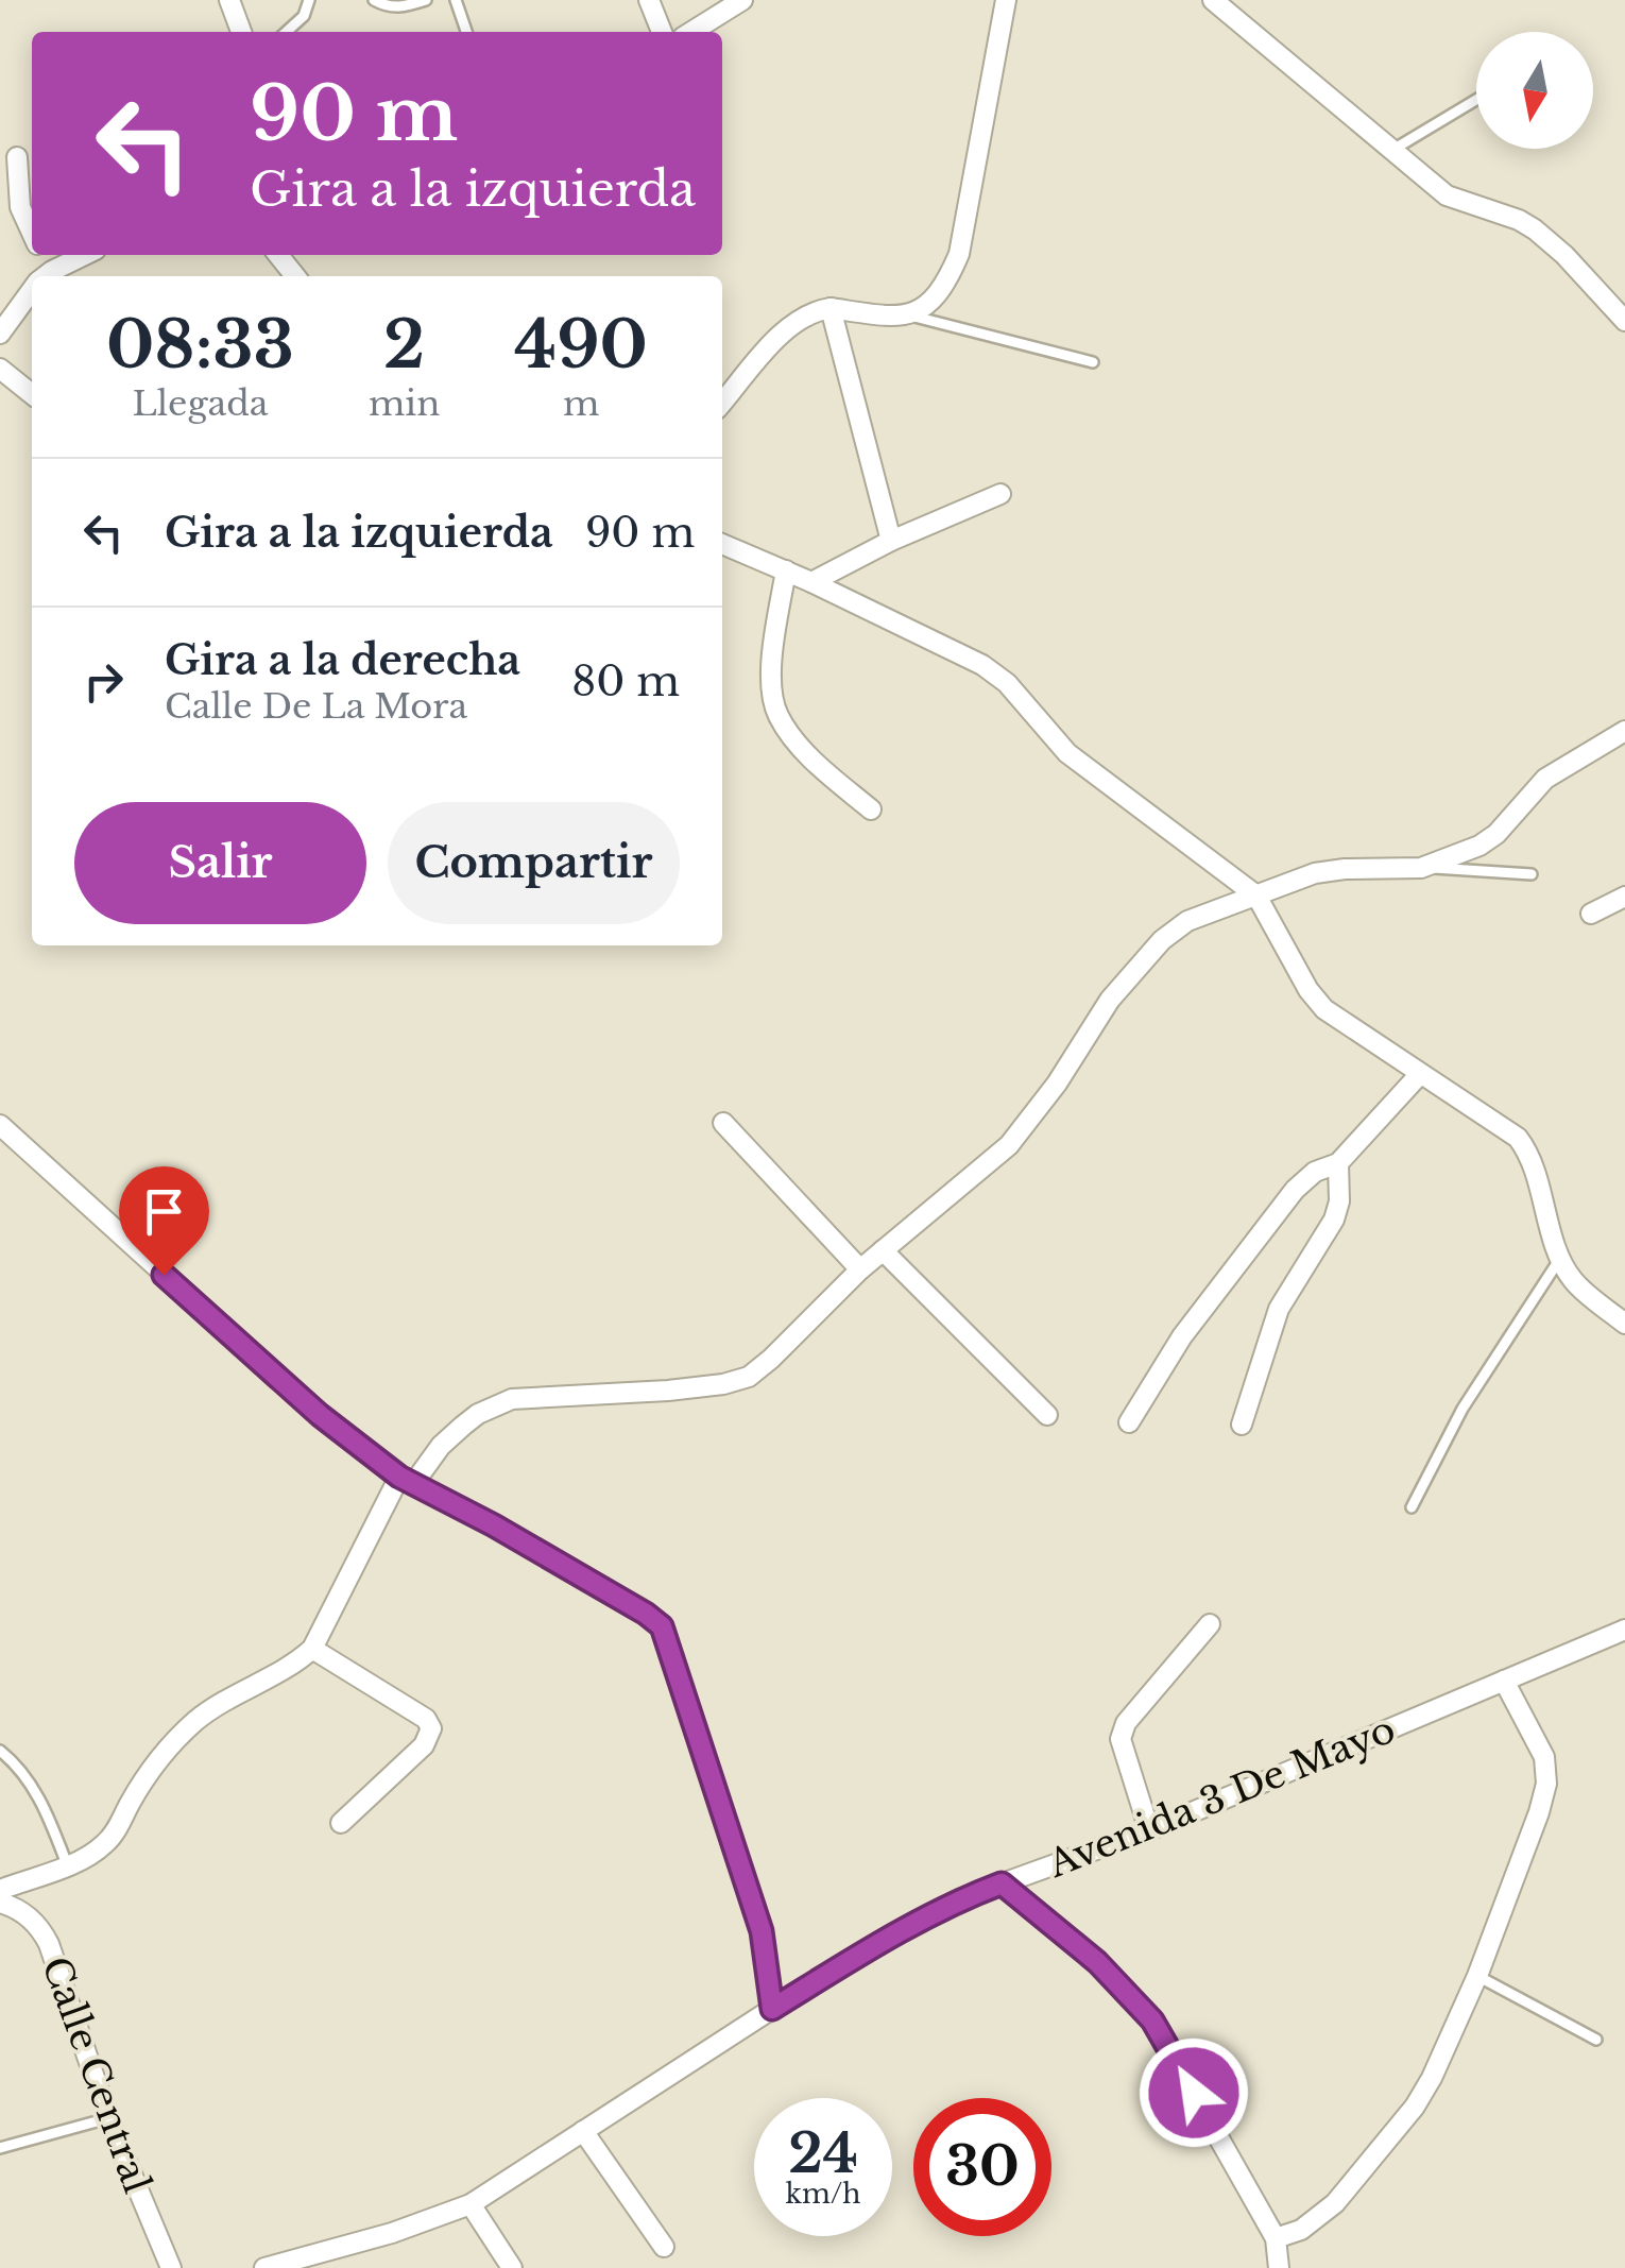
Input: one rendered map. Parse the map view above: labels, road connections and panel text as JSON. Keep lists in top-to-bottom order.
{
  "streets": {
    "street": ["Avenida 3 De Mayo", "Calle Central"]
  },
  "north": "bottom",
  "page": {
    "turn": ["90 m", "Gira a la izquierda"],
    "eta": [
      "08:33",
      "Llegada",
      "2",
      "min",
      "490",
      "m"
    ],
    "list": [
      {
        "name": "Gira a la izquierda",
        "value": "90 m"
      },
      {
        "name": "Gira a la derecha",
        "note": "Calle De La Mora",
        "value": "80 m"
      }
    ],
    "buttons": ["Salir", "Compartir"],
    "speed": "24 km/h",
    "limit": "30"
  }
}
